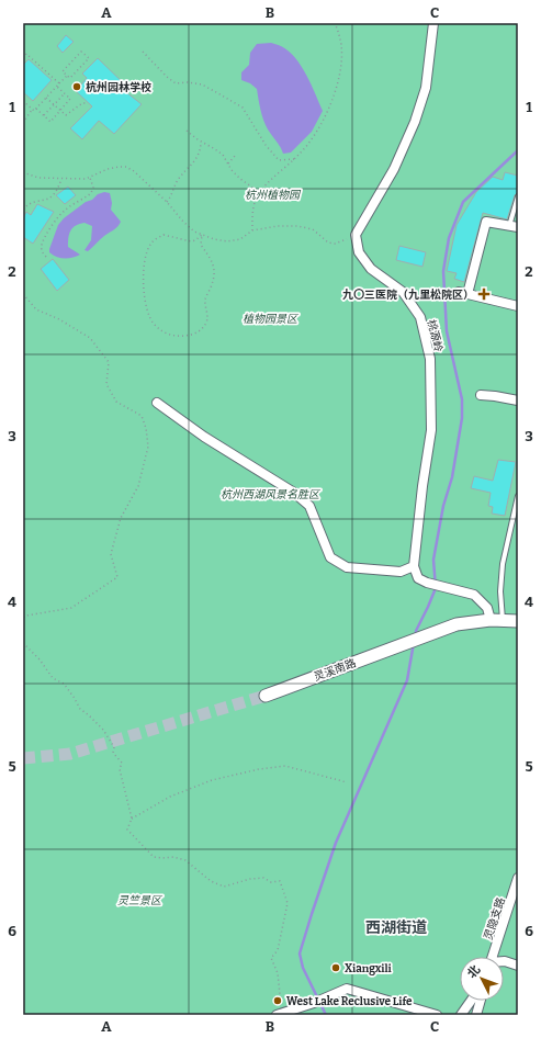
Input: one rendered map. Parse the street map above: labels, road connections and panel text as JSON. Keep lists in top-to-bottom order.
{
  "streets": {
    "main road": ["灵溪南路"],
    "street": ["桃源岭", "灵隐支路"]
  },
  "districts": ["西湖街道"],
  "parks": [
    "杭州植物园",
    "植物园景区",
    "杭州西湖风景名胜区",
    "灵竺景区"
  ],
  "places": {
    "other": ["杭州园林学校", "Xiangxili", "West Lake Reclusive Life"],
    "health": ["九〇三医院（九里松院区）"]
  },
  "north": "top left",
  "grid": {
    "columns": ["A", "B", "C"],
    "rows": [
      "1",
      "2",
      "3",
      "4",
      "5",
      "6"
    ]
  }
}
